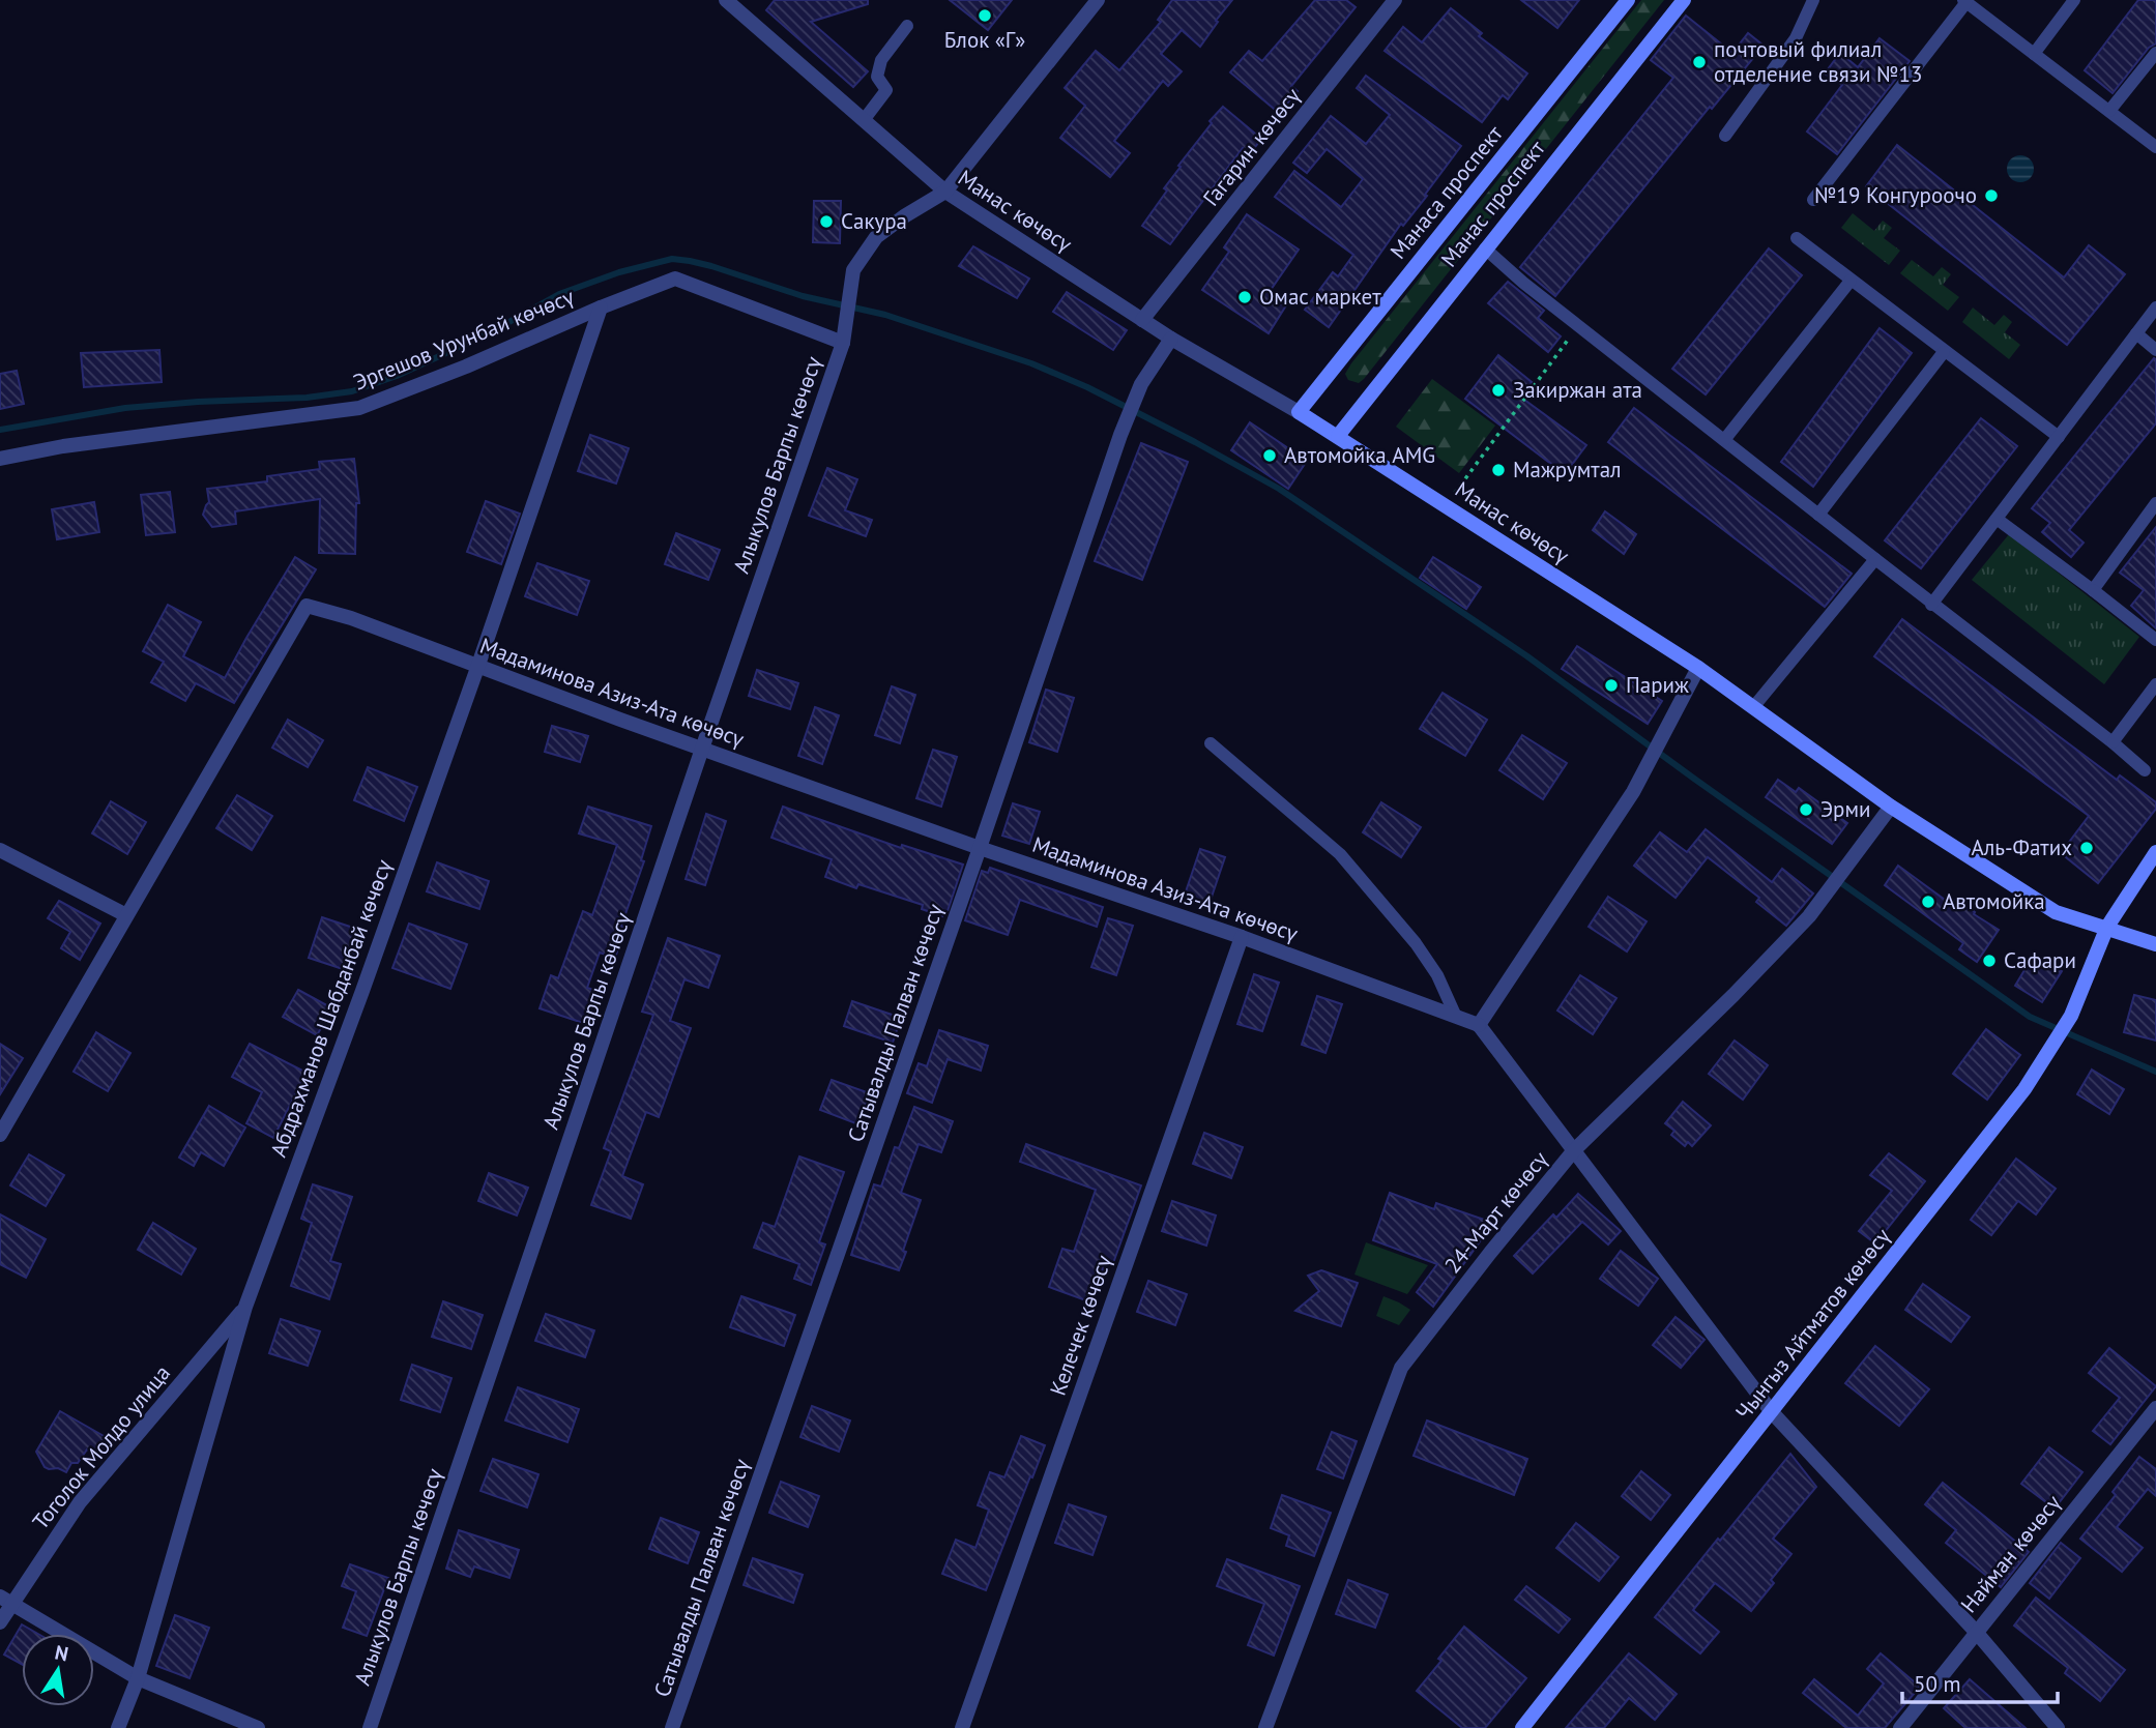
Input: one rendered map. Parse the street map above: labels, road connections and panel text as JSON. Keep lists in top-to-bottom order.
{
  "streets": {
    "main road": [
      "Манаса проспект",
      "Манас проспект",
      "Манас көчөсү",
      "Чынгыз Айтматов көчөсү"
    ],
    "street": [
      "Гагарин көчөсү",
      "Эргешов Урунбай көчөсү",
      "Алыкулов Барпы көчөсү",
      "Мадаминова Азиз-Ата көчөсү",
      "Абдрахманов Шабданбай көчөсү",
      "Сатывалды Палван көчөсү",
      "24-Март көчөсү",
      "Келечек көчөсү",
      "Тоголок Молдо улица",
      "Найман көчөсү"
    ]
  },
  "crossings": [
    ["Гагарин көчөсү", "Манас көчөсү"],
    ["Манаса проспект", "Манас көчөсү"],
    ["Манас проспект", "Манас көчөсү"],
    ["Манас көчөсү", "Алыкулов Барпы көчөсү"],
    ["Манас көчөсү", "Сатывалды Палван көчөсү"],
    ["Манас көчөсү", "24-Март көчөсү"],
    ["Манас көчөсү", "Чынгыз Айтматов көчөсү"],
    ["Эргешов Урунбай көчөсү", "Алыкулов Барпы көчөсү"],
    ["Эргешов Урунбай көчөсү", "Абдрахманов Шабданбай көчөсү"],
    ["Алыкулов Барпы көчөсү", "Мадаминова Азиз-Ата көчөсү"],
    ["Мадаминова Азиз-Ата көчөсү", "Абдрахманов Шабданбай көчөсү"],
    ["Мадаминова Азиз-Ата көчөсү", "Сатывалды Палван көчөсү"],
    ["Мадаминова Азиз-Ата көчөсү", "Келечек көчөсү"],
    ["Абдрахманов Шабданбай көчөсү", "Тоголок Молдо улица"]
  ],
  "places": [
    "Блок «Г»",
    "почтовый филиал отделение связи №13",
    "№19 Конгуроочо",
    "Сакура",
    "Омас маркет",
    "Закиржан ата",
    "Автомойка AMG",
    "Мажрумтал",
    "Париж",
    "Эрми",
    "Аль-Фатих",
    "Автомойка",
    "Сафари"
  ],
  "scale_bar": "50 m",
  "north": "top"
}
